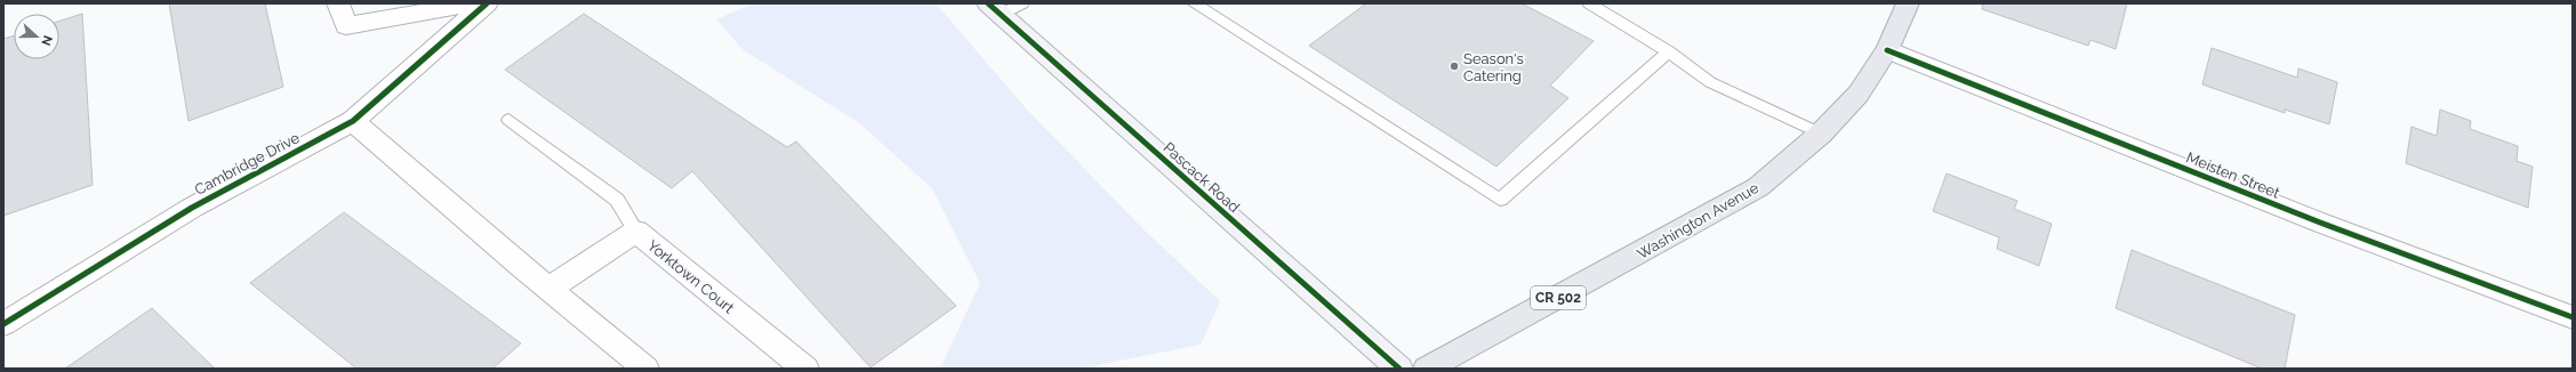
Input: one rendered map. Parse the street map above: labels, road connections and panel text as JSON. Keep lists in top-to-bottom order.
{
  "streets": {
    "main road": ["Washington Avenue", "CR 502"],
    "street": [
      "Cambridge Drive",
      "Meisten Street",
      "Pascack Road",
      "Yorktown Court"
    ]
  },
  "crossings": [
    ["Meisten Street", "Washington Avenue"]
  ],
  "places": ["Season's Catering"],
  "north": "right"
}
